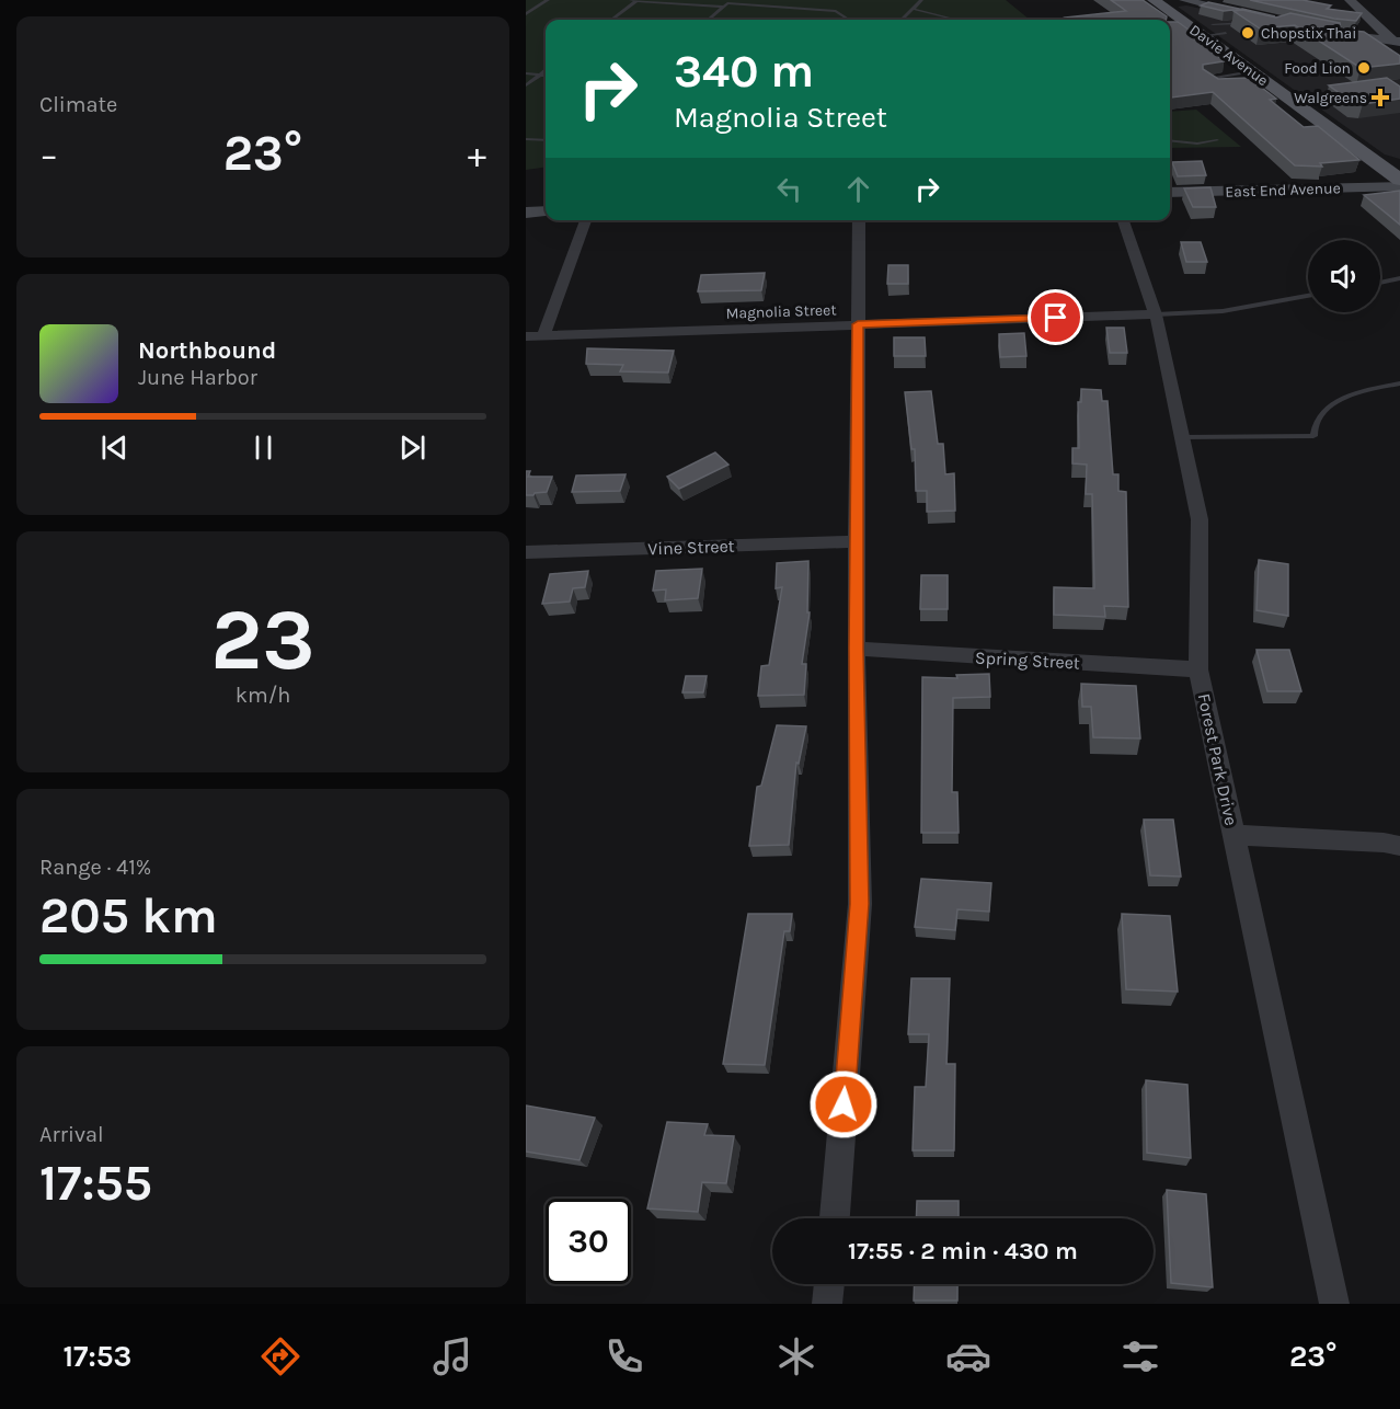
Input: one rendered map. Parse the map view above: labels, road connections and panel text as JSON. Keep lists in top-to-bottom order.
{
  "streets": {
    "main road": ["Davie Avenue"],
    "street": [
      "East End Avenue",
      "Magnolia Street",
      "Vine Street",
      "Spring Street",
      "Forest Park Drive"
    ]
  },
  "crossings": [
    ["Magnolia Street", "Forest Park Drive"],
    ["Spring Street", "Forest Park Drive"]
  ],
  "places": {
    "other": ["Chopstix Thai", "Food Lion"],
    "health": ["Walgreens"]
  },
  "page": {
    "tile": [
      "Climate",
      ["23", "km/h"],
      ["Range · 41%", "205 km"],
      ["Arrival", "17:55"]
    ],
    "turn": ["340 m", "Magnolia Street"],
    "heat": ["−", "23°", "+"],
    "song": ["Northbound", "June Harbor"],
    "limit": "30",
    "trip": "17:55 · 2 min · 430 m",
    "tabs": ["17:53", "23°"]
  }
}
